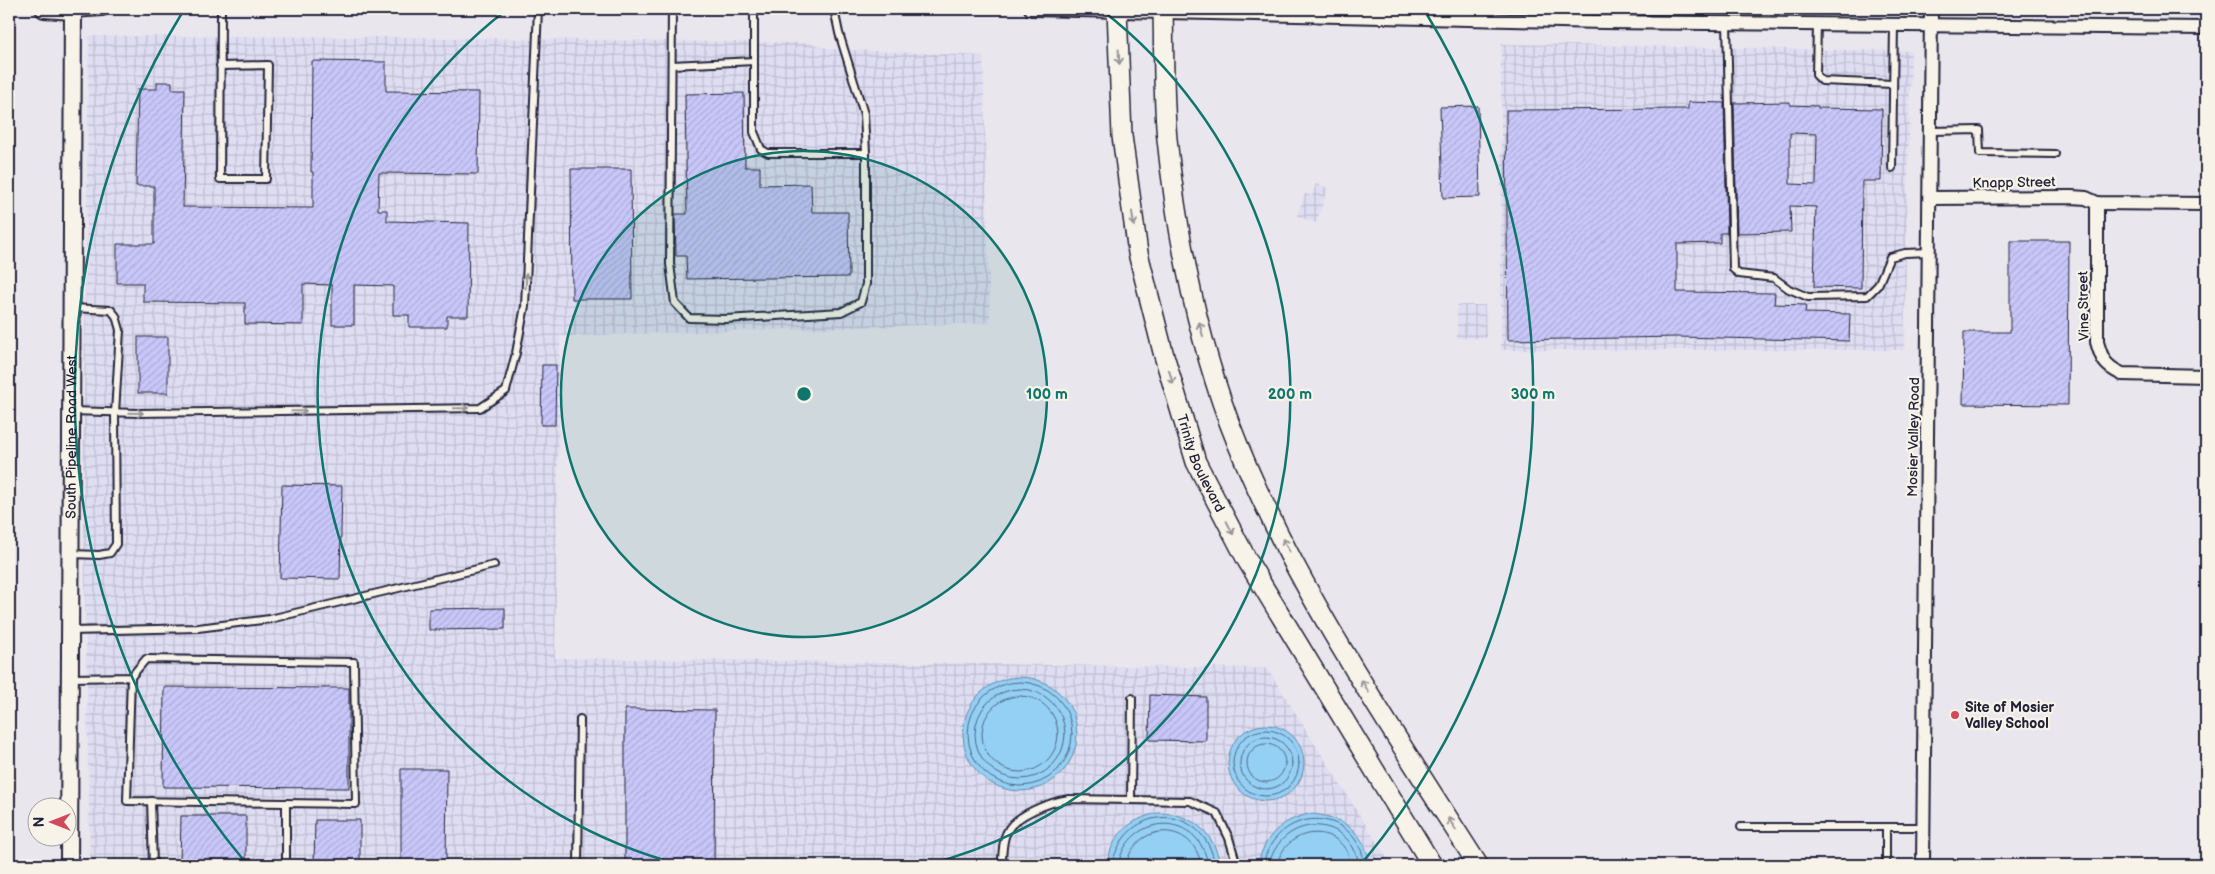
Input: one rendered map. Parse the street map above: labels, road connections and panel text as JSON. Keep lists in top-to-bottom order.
{
  "streets": {
    "main road": ["Trinity Boulevard"],
    "street": [
      "Knapp Street",
      "Vine Street",
      "Mosier Valley Road",
      "South Pipeline Road West"
    ]
  },
  "crossings": [
    ["Knapp Street", "Vine Street"],
    ["Knapp Street", "Mosier Valley Road"]
  ],
  "places": ["Site of Mosier Valley School"],
  "north": "left",
  "rings": ["100 m", "200 m", "300 m"]
}
